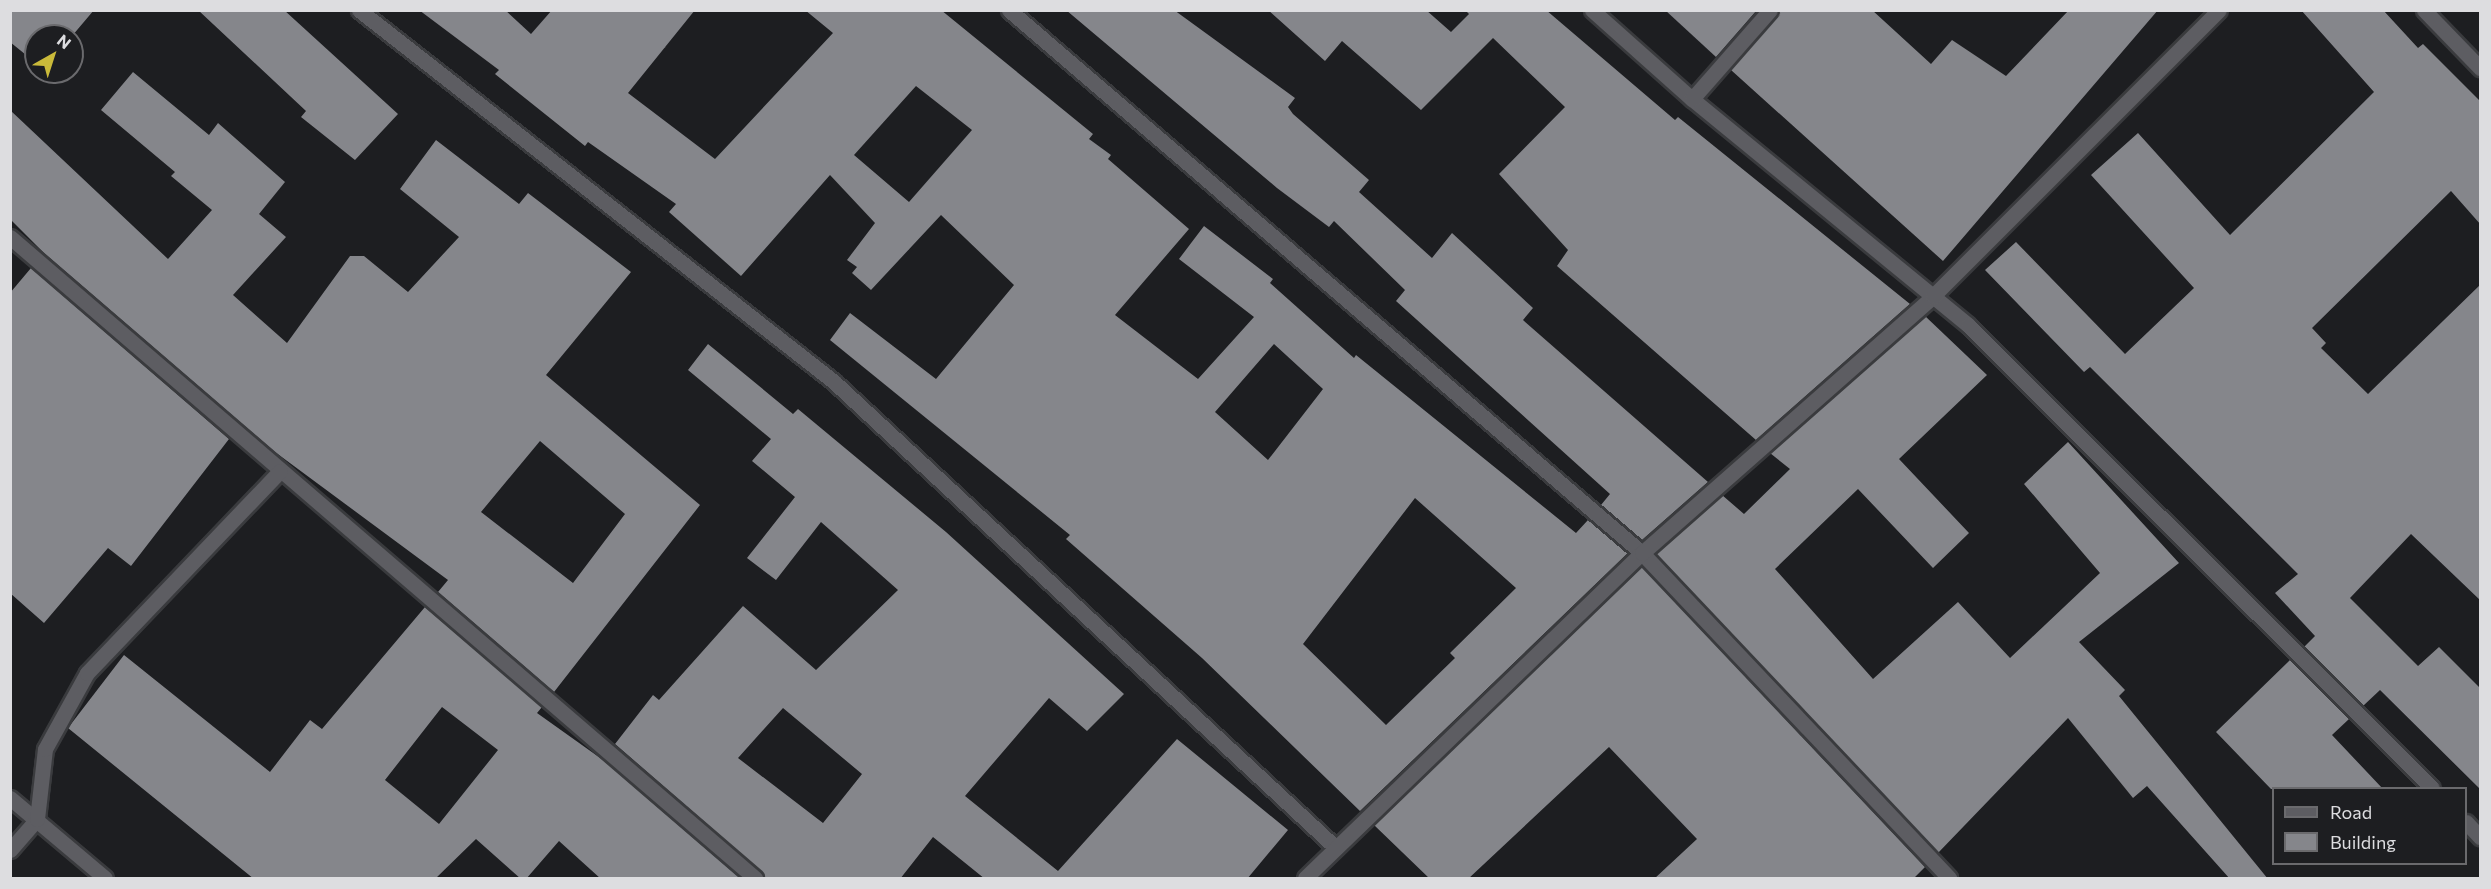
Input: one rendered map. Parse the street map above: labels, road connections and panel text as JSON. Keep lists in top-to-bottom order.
{
  "legend": ["Road", "Building"],
  "north": "top right"
}
